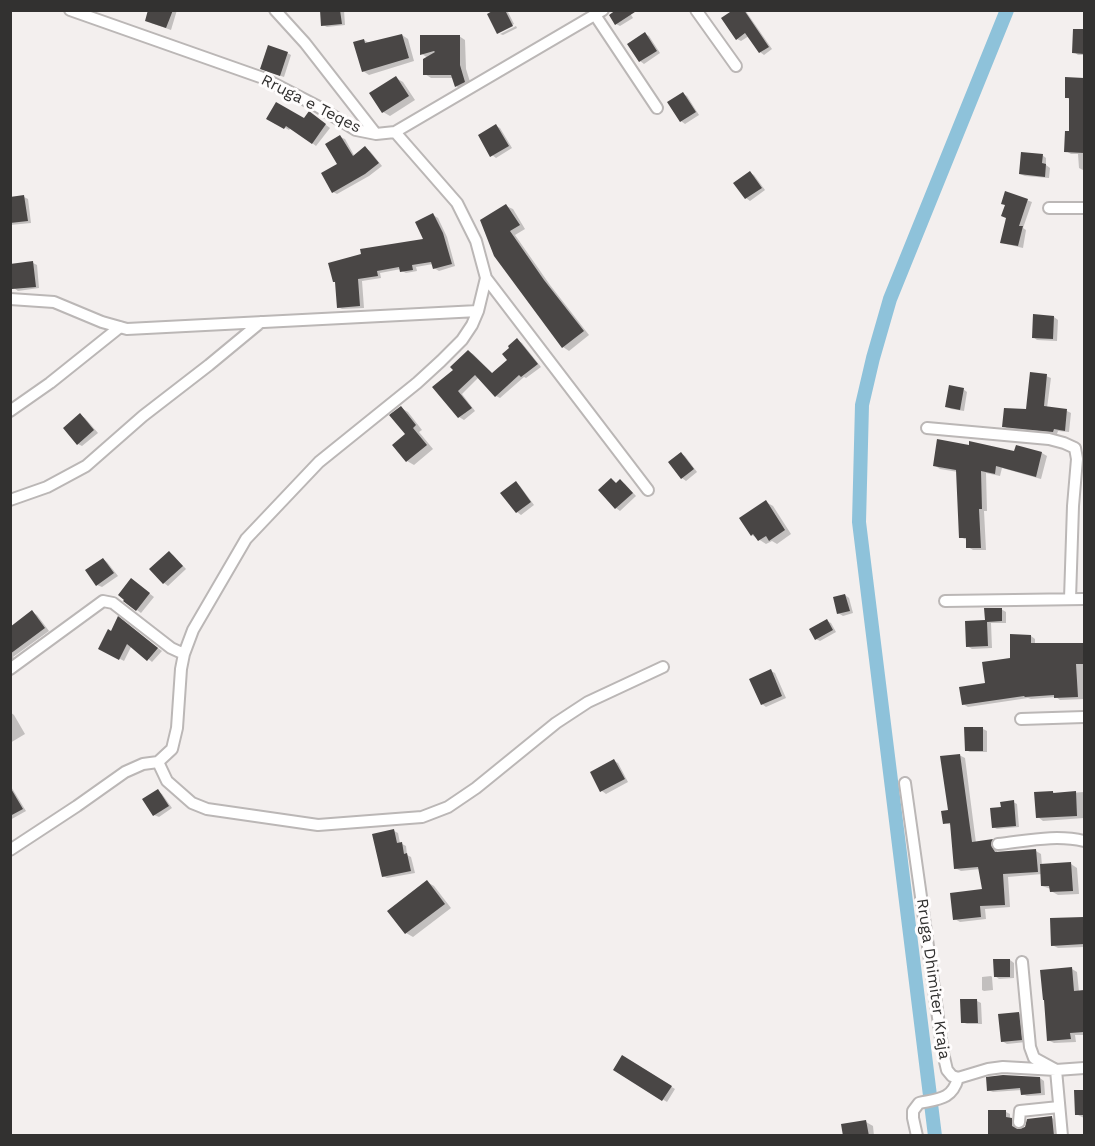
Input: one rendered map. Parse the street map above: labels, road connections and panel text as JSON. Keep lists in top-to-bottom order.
{
  "streets": {
    "street": ["Rruga e Teqes", "Rruga Dhimiter Kraja"]
  }
}
